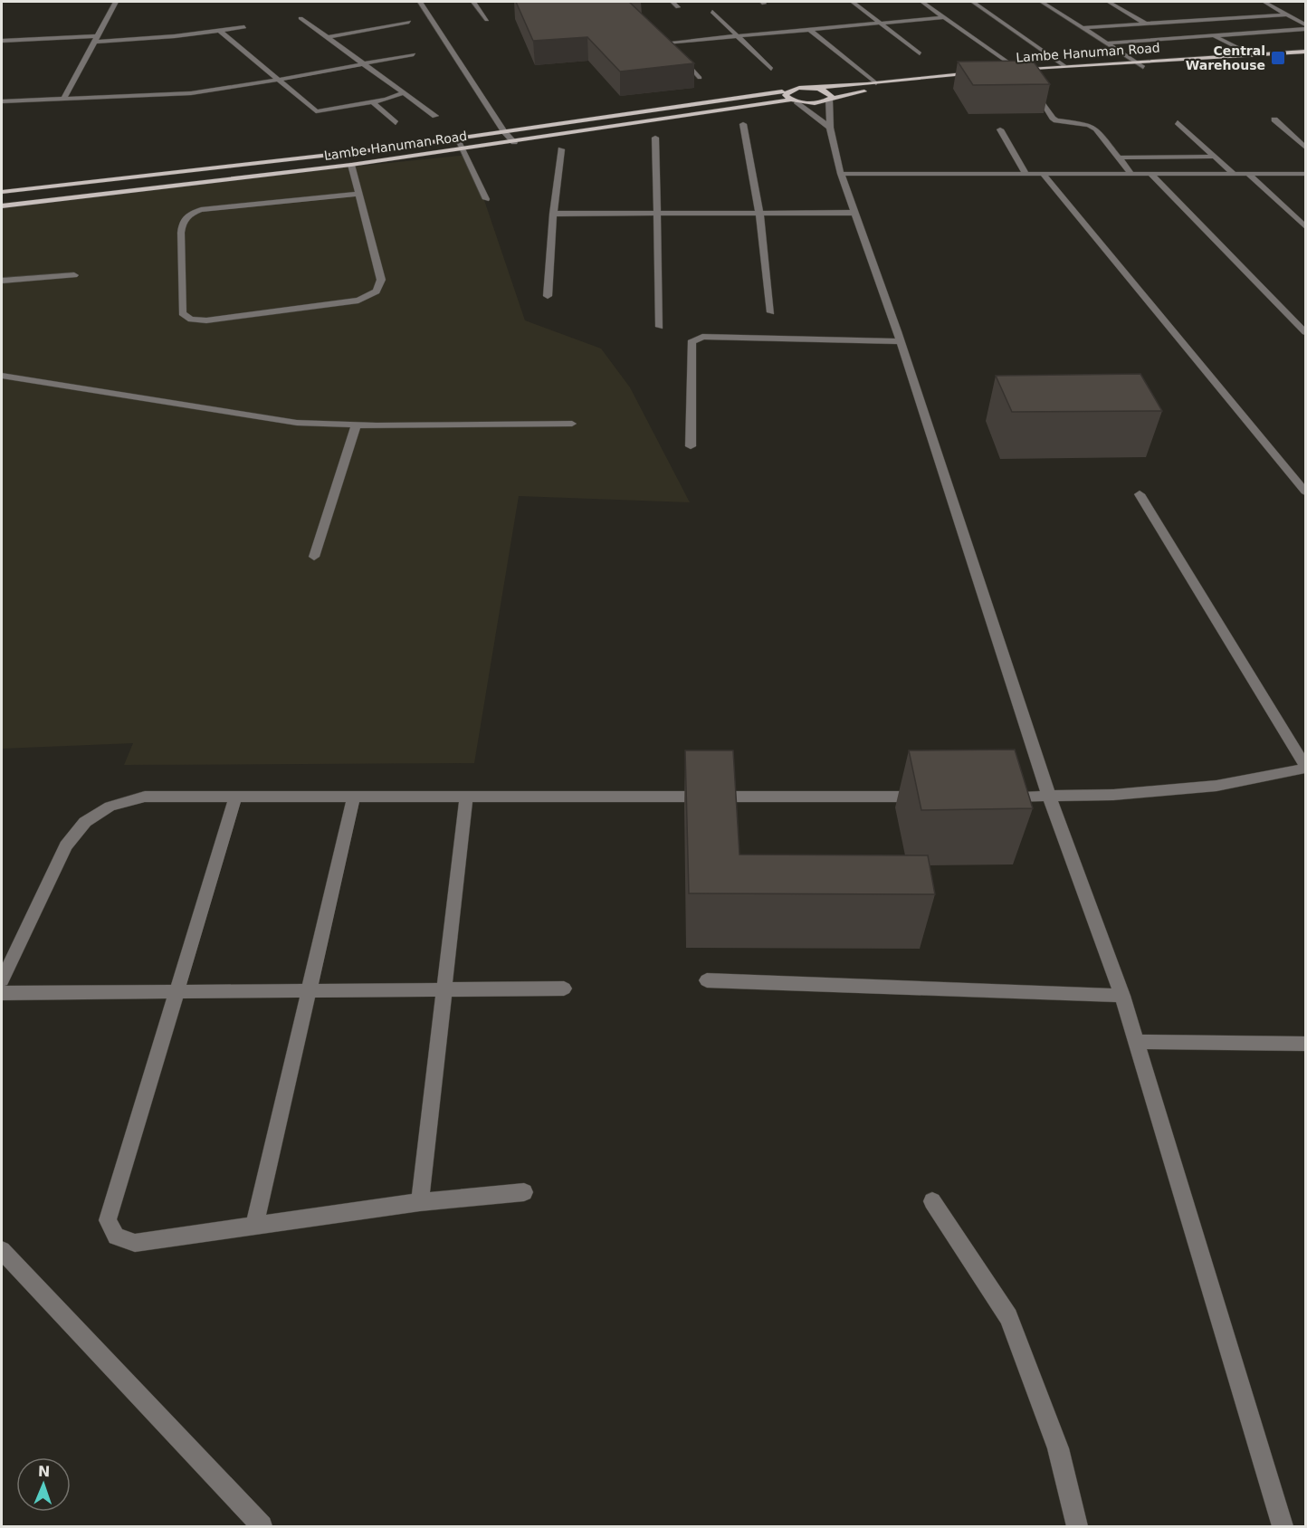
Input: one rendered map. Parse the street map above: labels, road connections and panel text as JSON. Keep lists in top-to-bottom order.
{
  "streets": {
    "main road": ["Lambe Hanuman Road"]
  },
  "places": {
    "transit": ["Central Warehouse"]
  },
  "north": "top"
}
